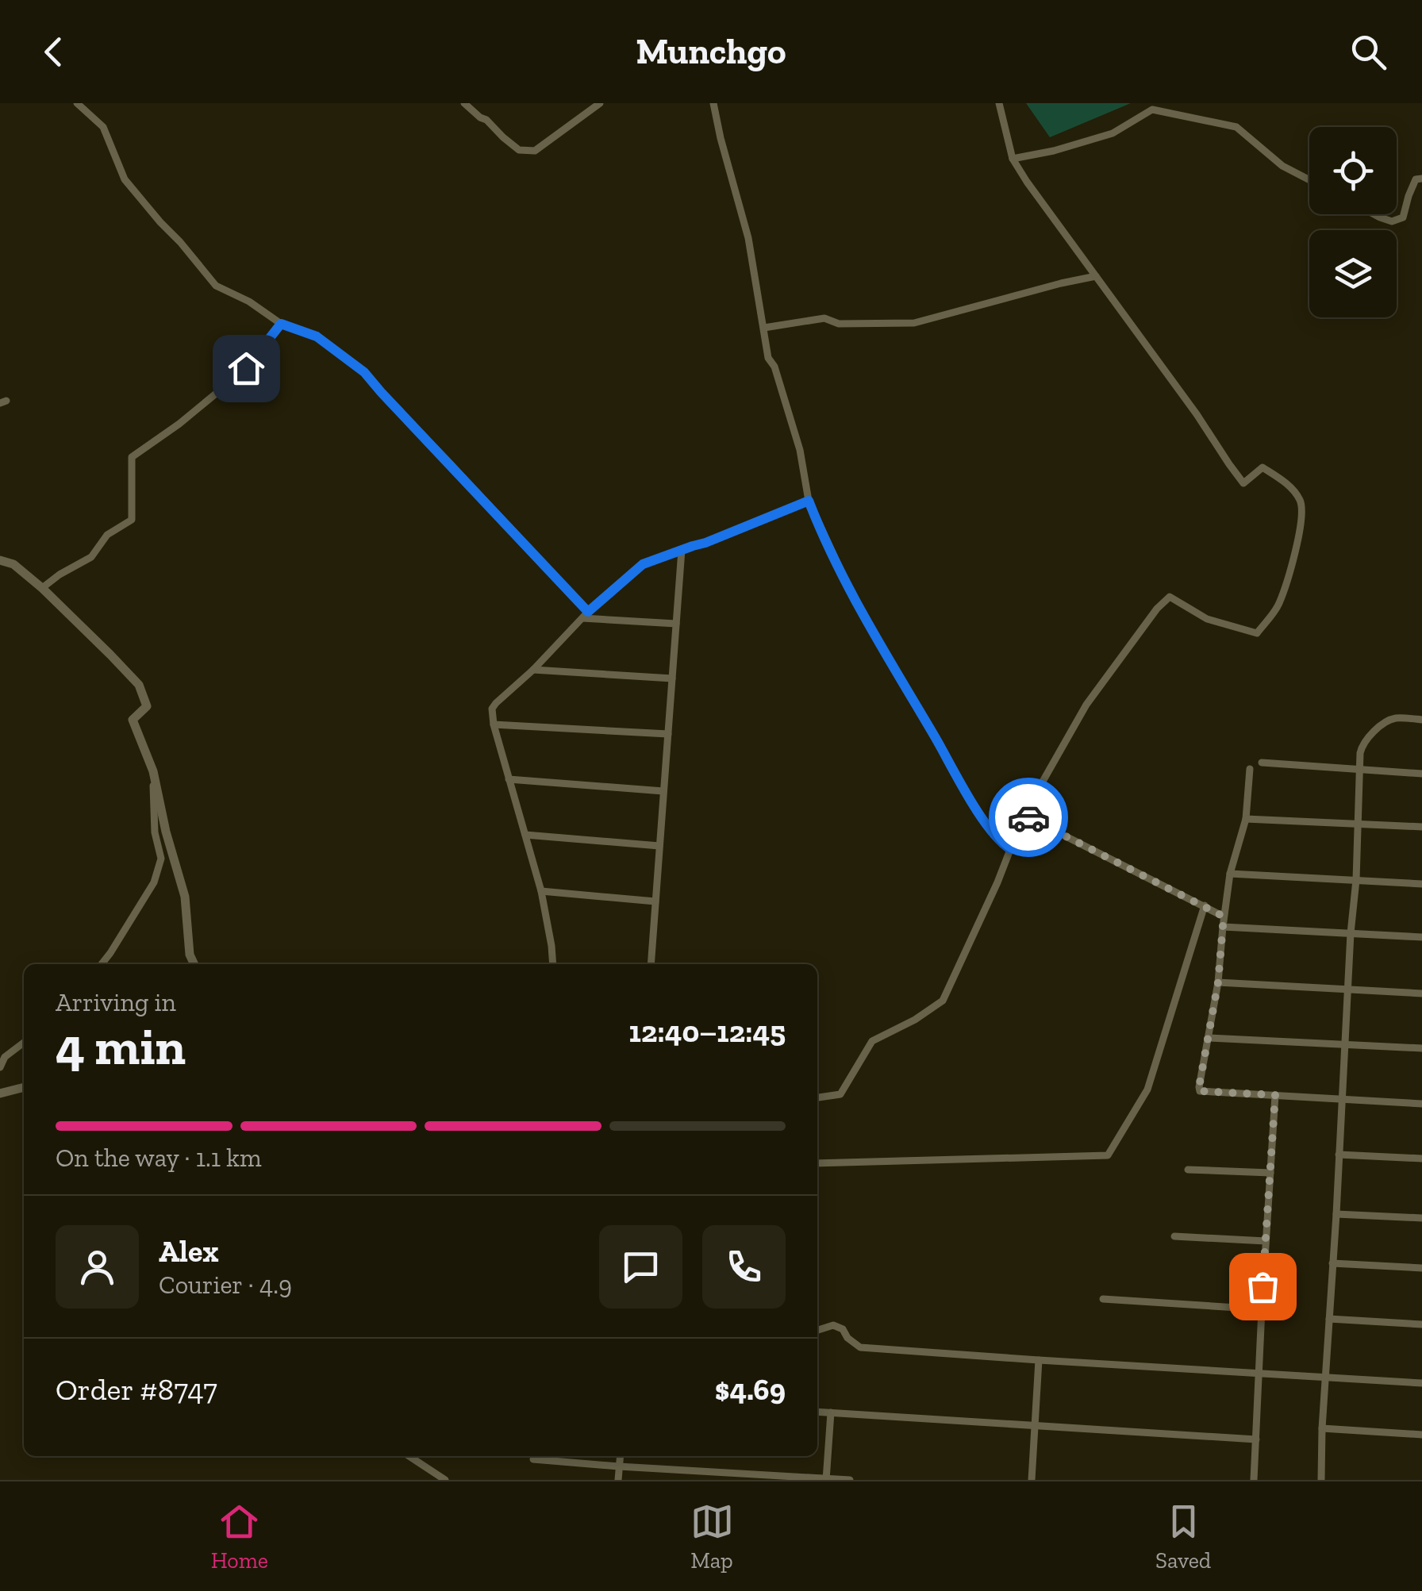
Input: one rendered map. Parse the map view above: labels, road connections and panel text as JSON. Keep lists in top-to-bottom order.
{
  "page": {
    "header": "Munchgo",
    "heading": ["4 min", "Arriving in", "12:40–12:45"],
    "panel": [
      "Alex",
      "Courier · 4.9",
      "Order #8747",
      "$4.69"
    ],
    "bar": "On the way · 1.1 km",
    "tabs": ["Home", "Map", "Saved"]
  }
}
